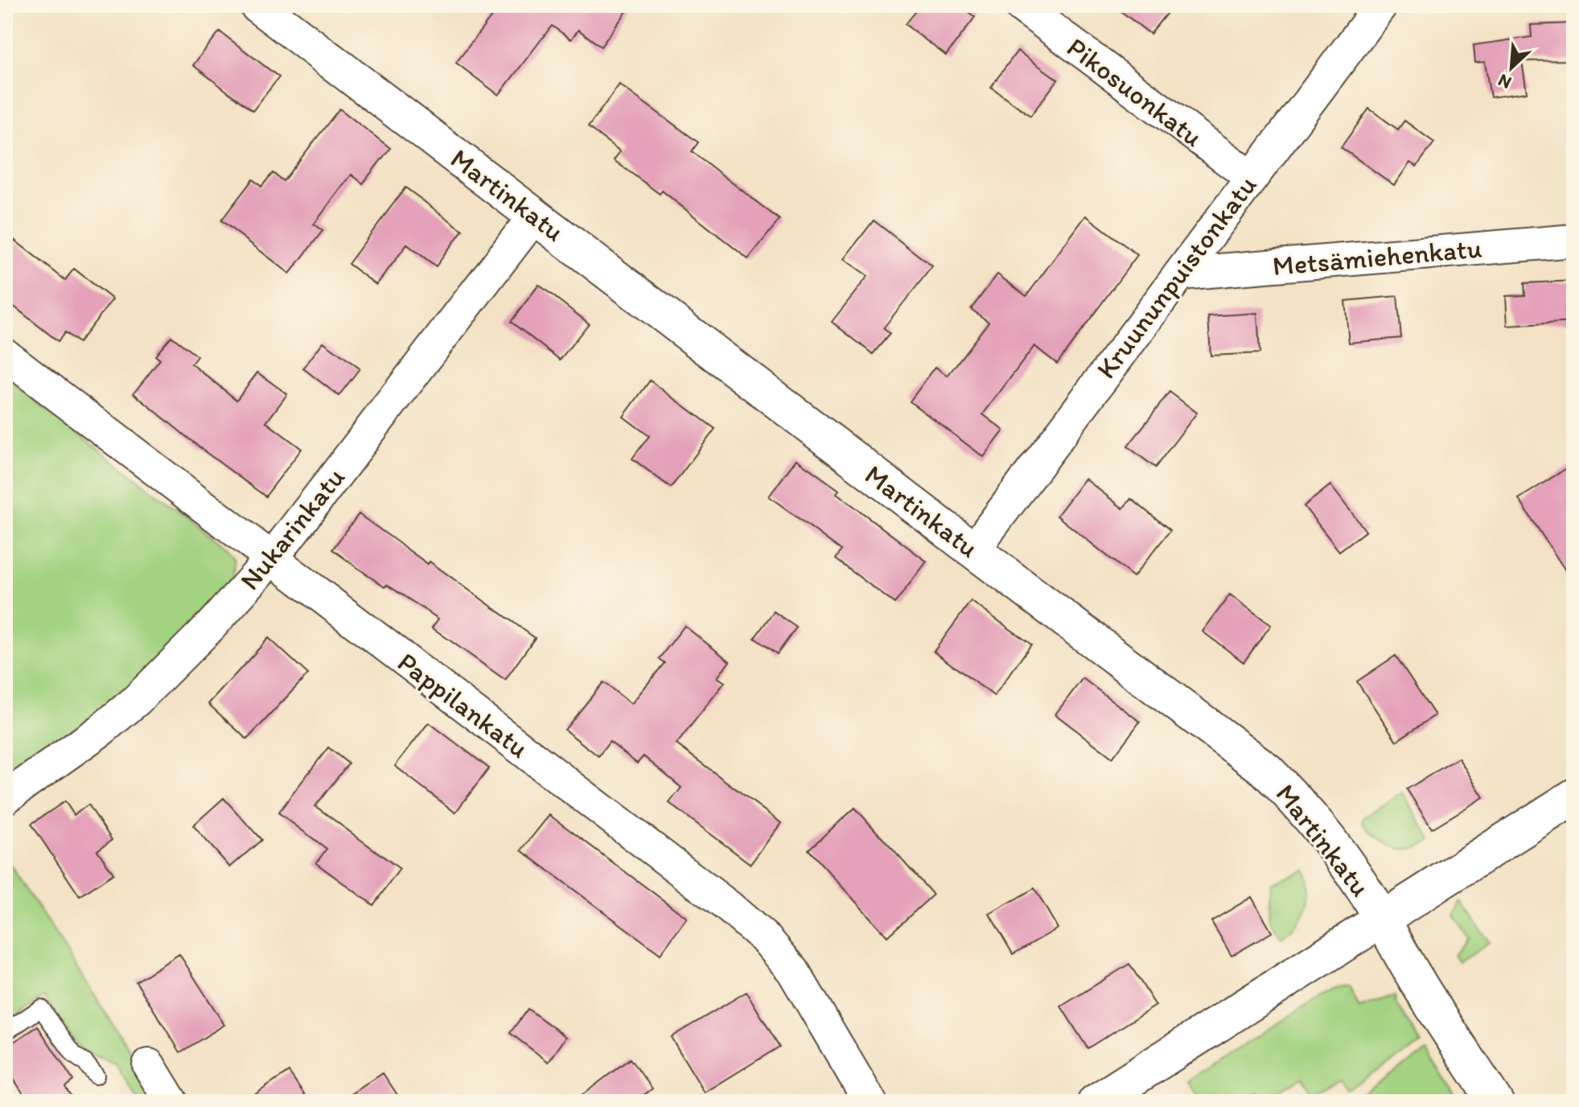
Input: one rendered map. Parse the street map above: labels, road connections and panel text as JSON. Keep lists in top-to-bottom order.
{
  "streets": {
    "street": [
      "Pikosuonkatu",
      "Martinkatu",
      "Metsämiehenkatu",
      "Kruununpuistonkatu",
      "Nukarinkatu",
      "Pappilankatu"
    ]
  },
  "crossings": [
    ["Pikosuonkatu", "Kruununpuistonkatu"],
    ["Martinkatu", "Kruununpuistonkatu"],
    ["Martinkatu", "Nukarinkatu"],
    ["Metsämiehenkatu", "Kruununpuistonkatu"],
    ["Nukarinkatu", "Pappilankatu"]
  ],
  "north": "bottom left"
}
